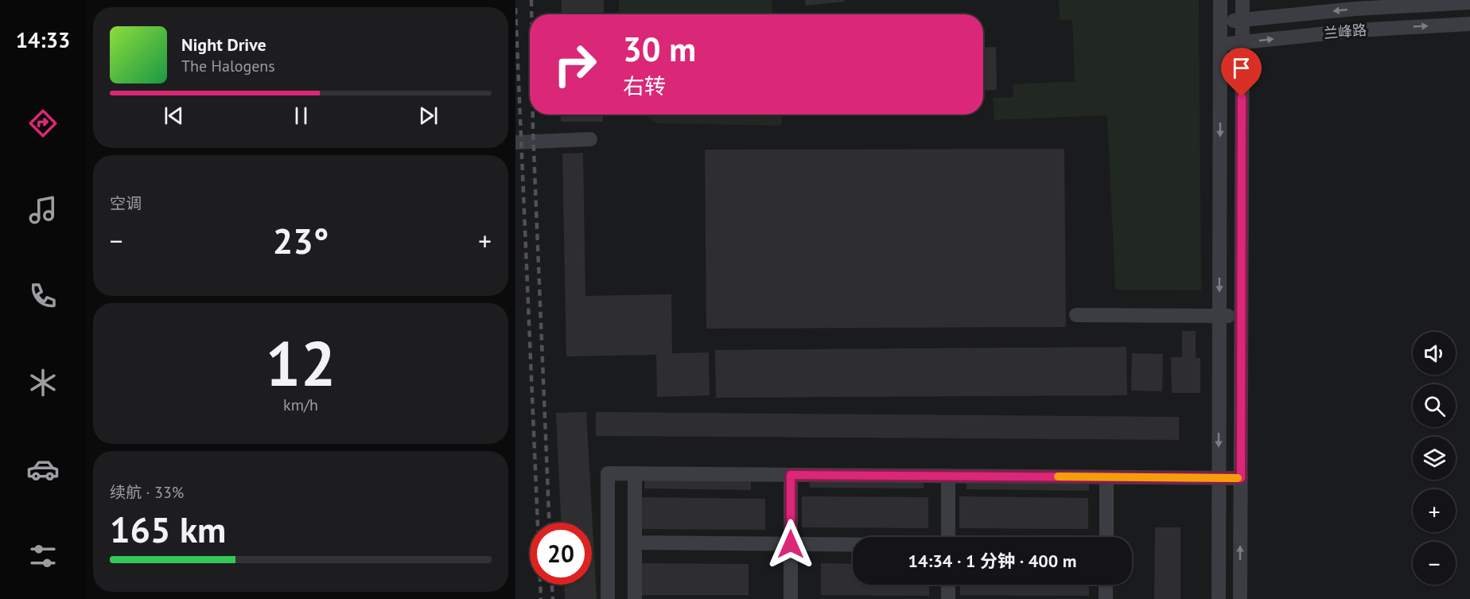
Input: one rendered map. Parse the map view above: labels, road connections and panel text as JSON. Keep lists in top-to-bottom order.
{
  "streets": {
    "street": ["兰峰路"]
  },
  "page": {
    "tabs": "14:33",
    "turn": ["30 m", "右转"],
    "song": ["Night Drive", "The Halogens"],
    "tile": [
      "空调",
      ["12", "km/h"],
      ["续航 · 33%", "165 km"]
    ],
    "heat": ["−", "23°", "+"],
    "map_buttons": ["+", "−"],
    "limit": "20",
    "trip": "14:34 · 1 分钟 · 400 m"
  }
}
